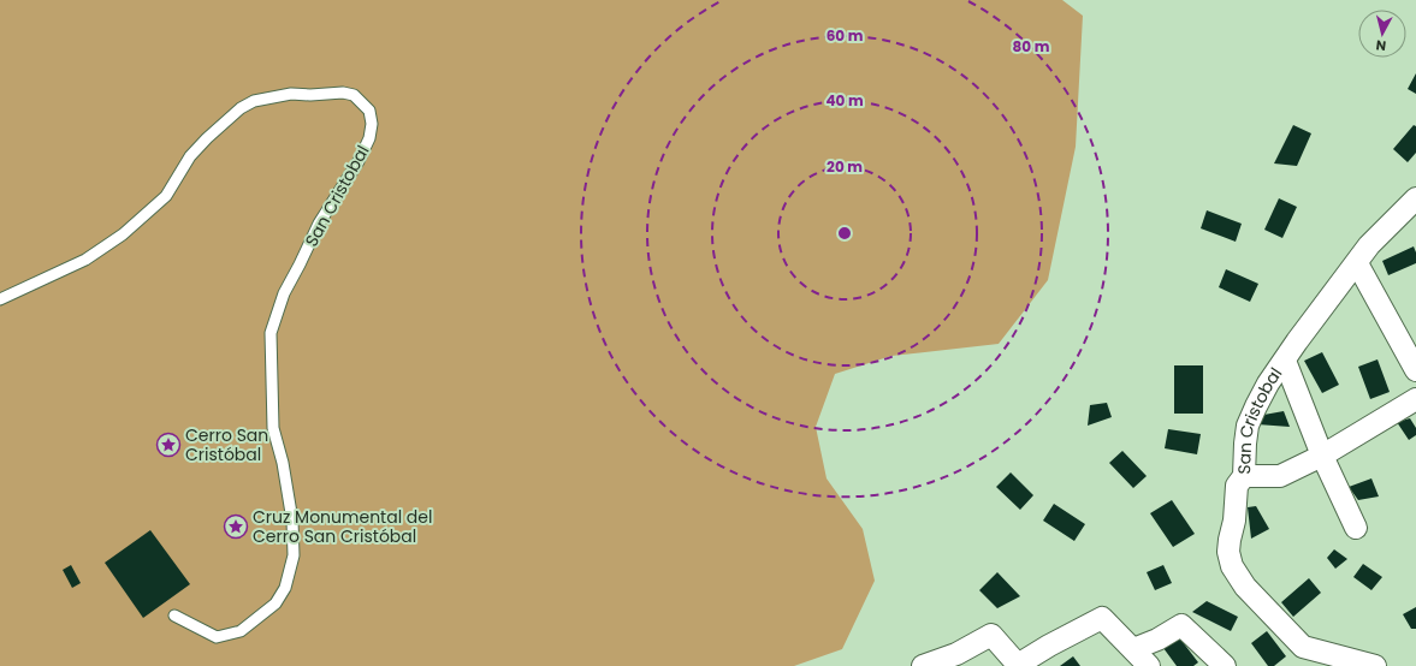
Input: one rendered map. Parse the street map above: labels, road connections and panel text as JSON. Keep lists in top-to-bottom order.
{
  "streets": {
    "street": ["San Cristobal"]
  },
  "places": {
    "place": ["Cerro San Cristóbal", "Cruz Monumental del Cerro San Cristóbal"]
  },
  "north": "bottom",
  "rings": [
    "60 m",
    "80 m",
    "40 m",
    "20 m"
  ]
}
